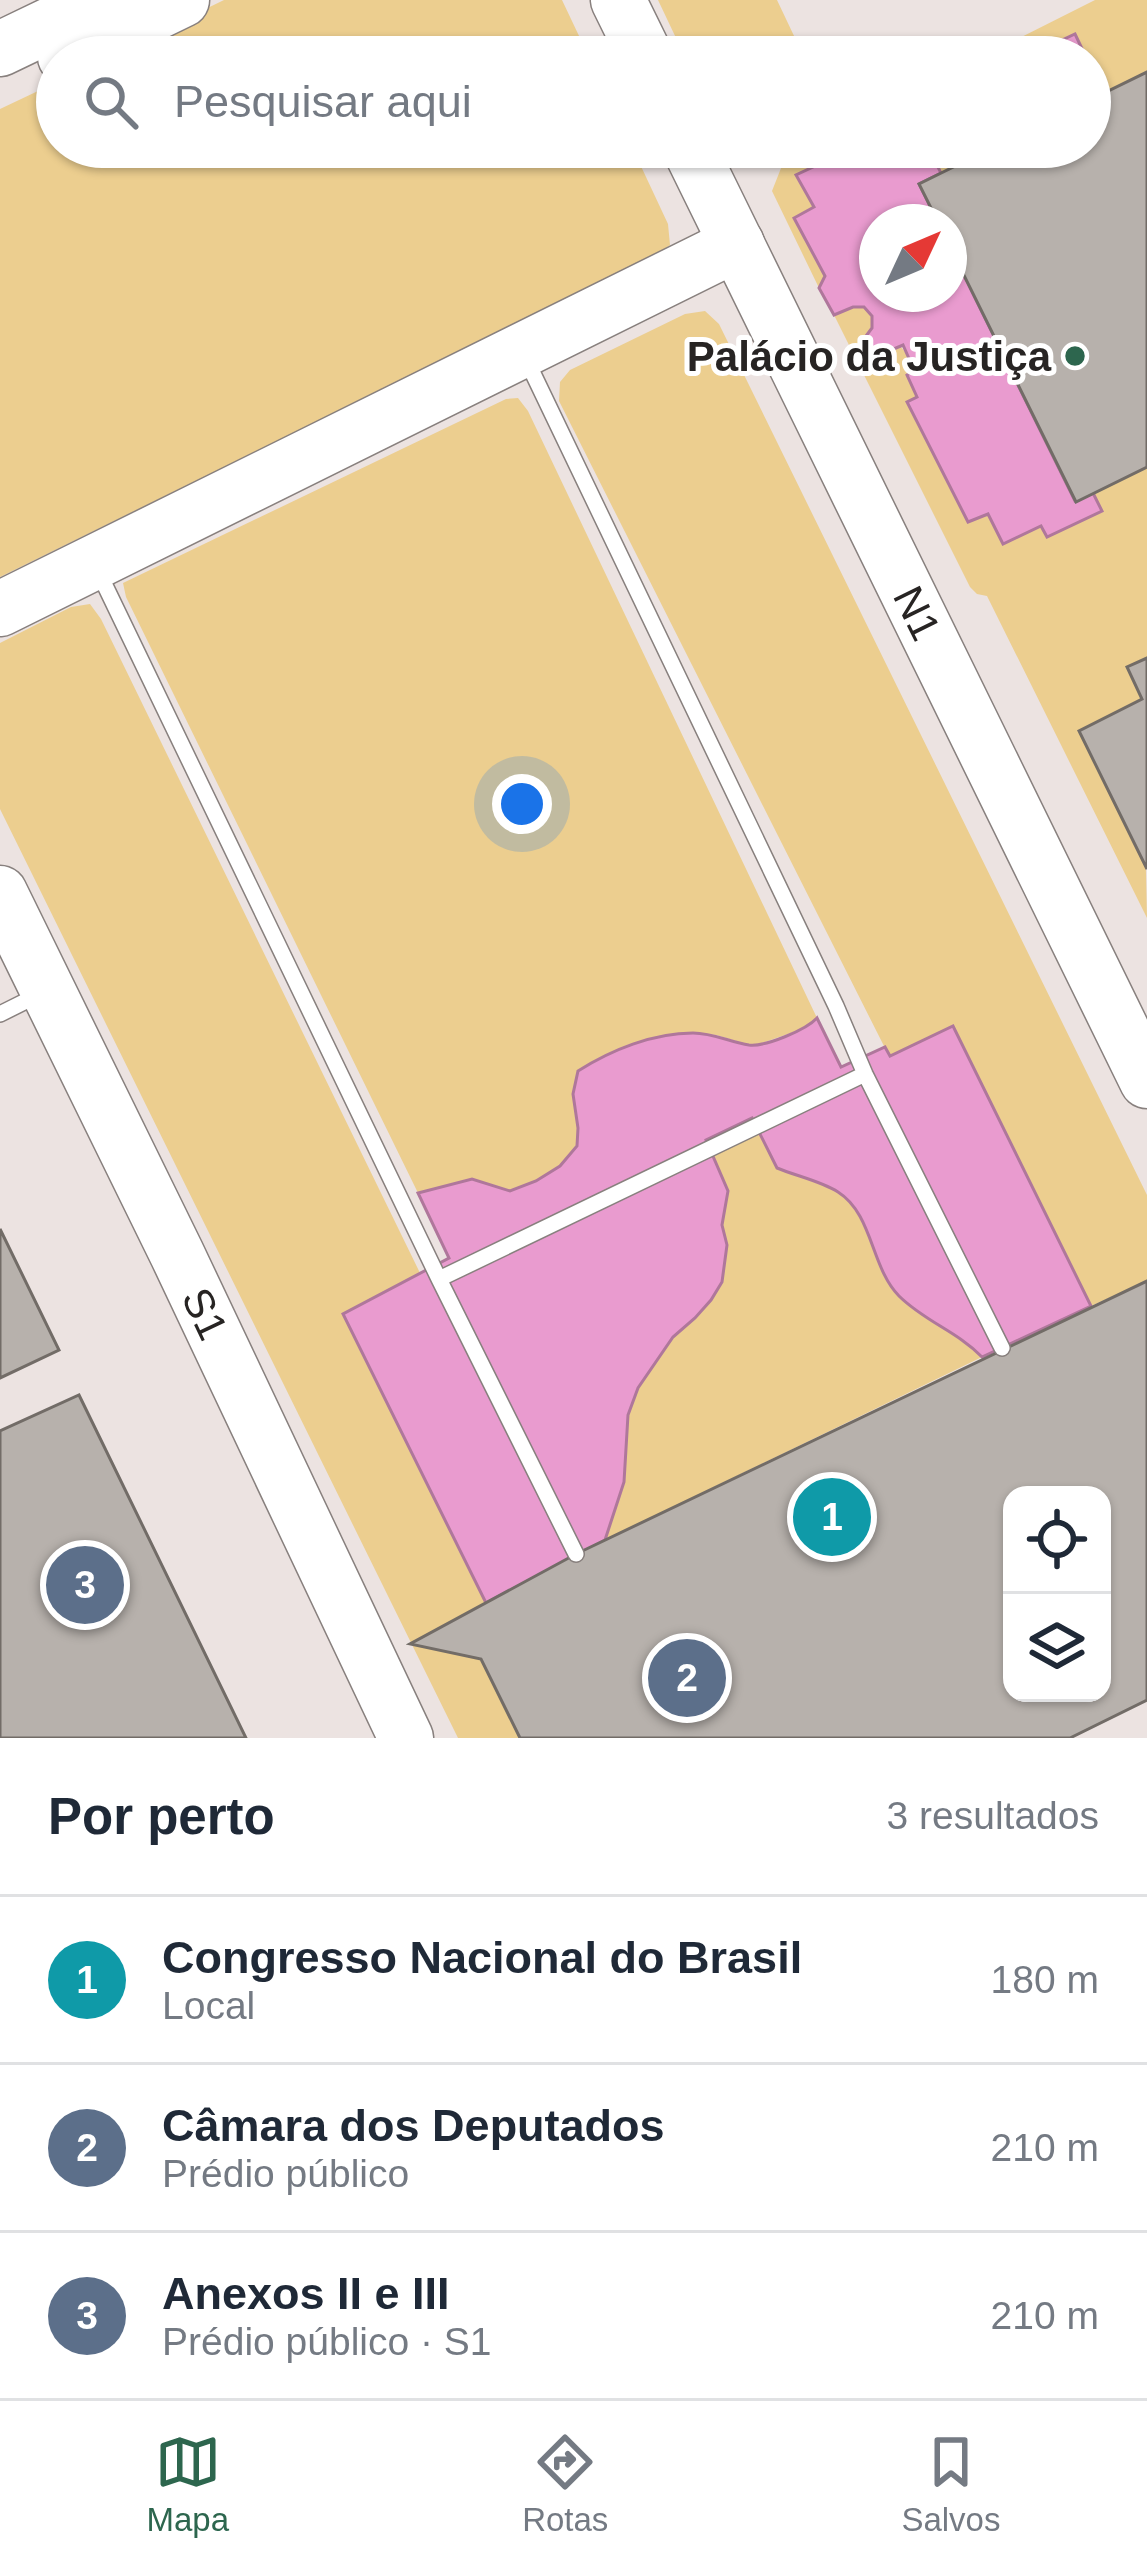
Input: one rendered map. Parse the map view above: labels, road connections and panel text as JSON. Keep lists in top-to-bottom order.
{
  "streets": {
    "highway": ["N1", "S1"]
  },
  "places": ["Palácio da Justiça"],
  "north": "top right",
  "page": {
    "search": "Pesquisar aqui",
    "pins": ["1", "3", "2"],
    "heading": ["Por perto", "3 resultados"],
    "list": [
      {
        "mark": "1",
        "name": "Congresso Nacional do Brasil",
        "note": "Local",
        "value": "180 m"
      },
      {
        "mark": "2",
        "name": "Câmara dos Deputados",
        "note": "Prédio público",
        "value": "210 m"
      },
      {
        "mark": "3",
        "name": "Anexos II e III",
        "note": "Prédio público · S1",
        "value": "210 m"
      }
    ],
    "nav": ["Mapa", "Rotas", "Salvos"]
  }
}
